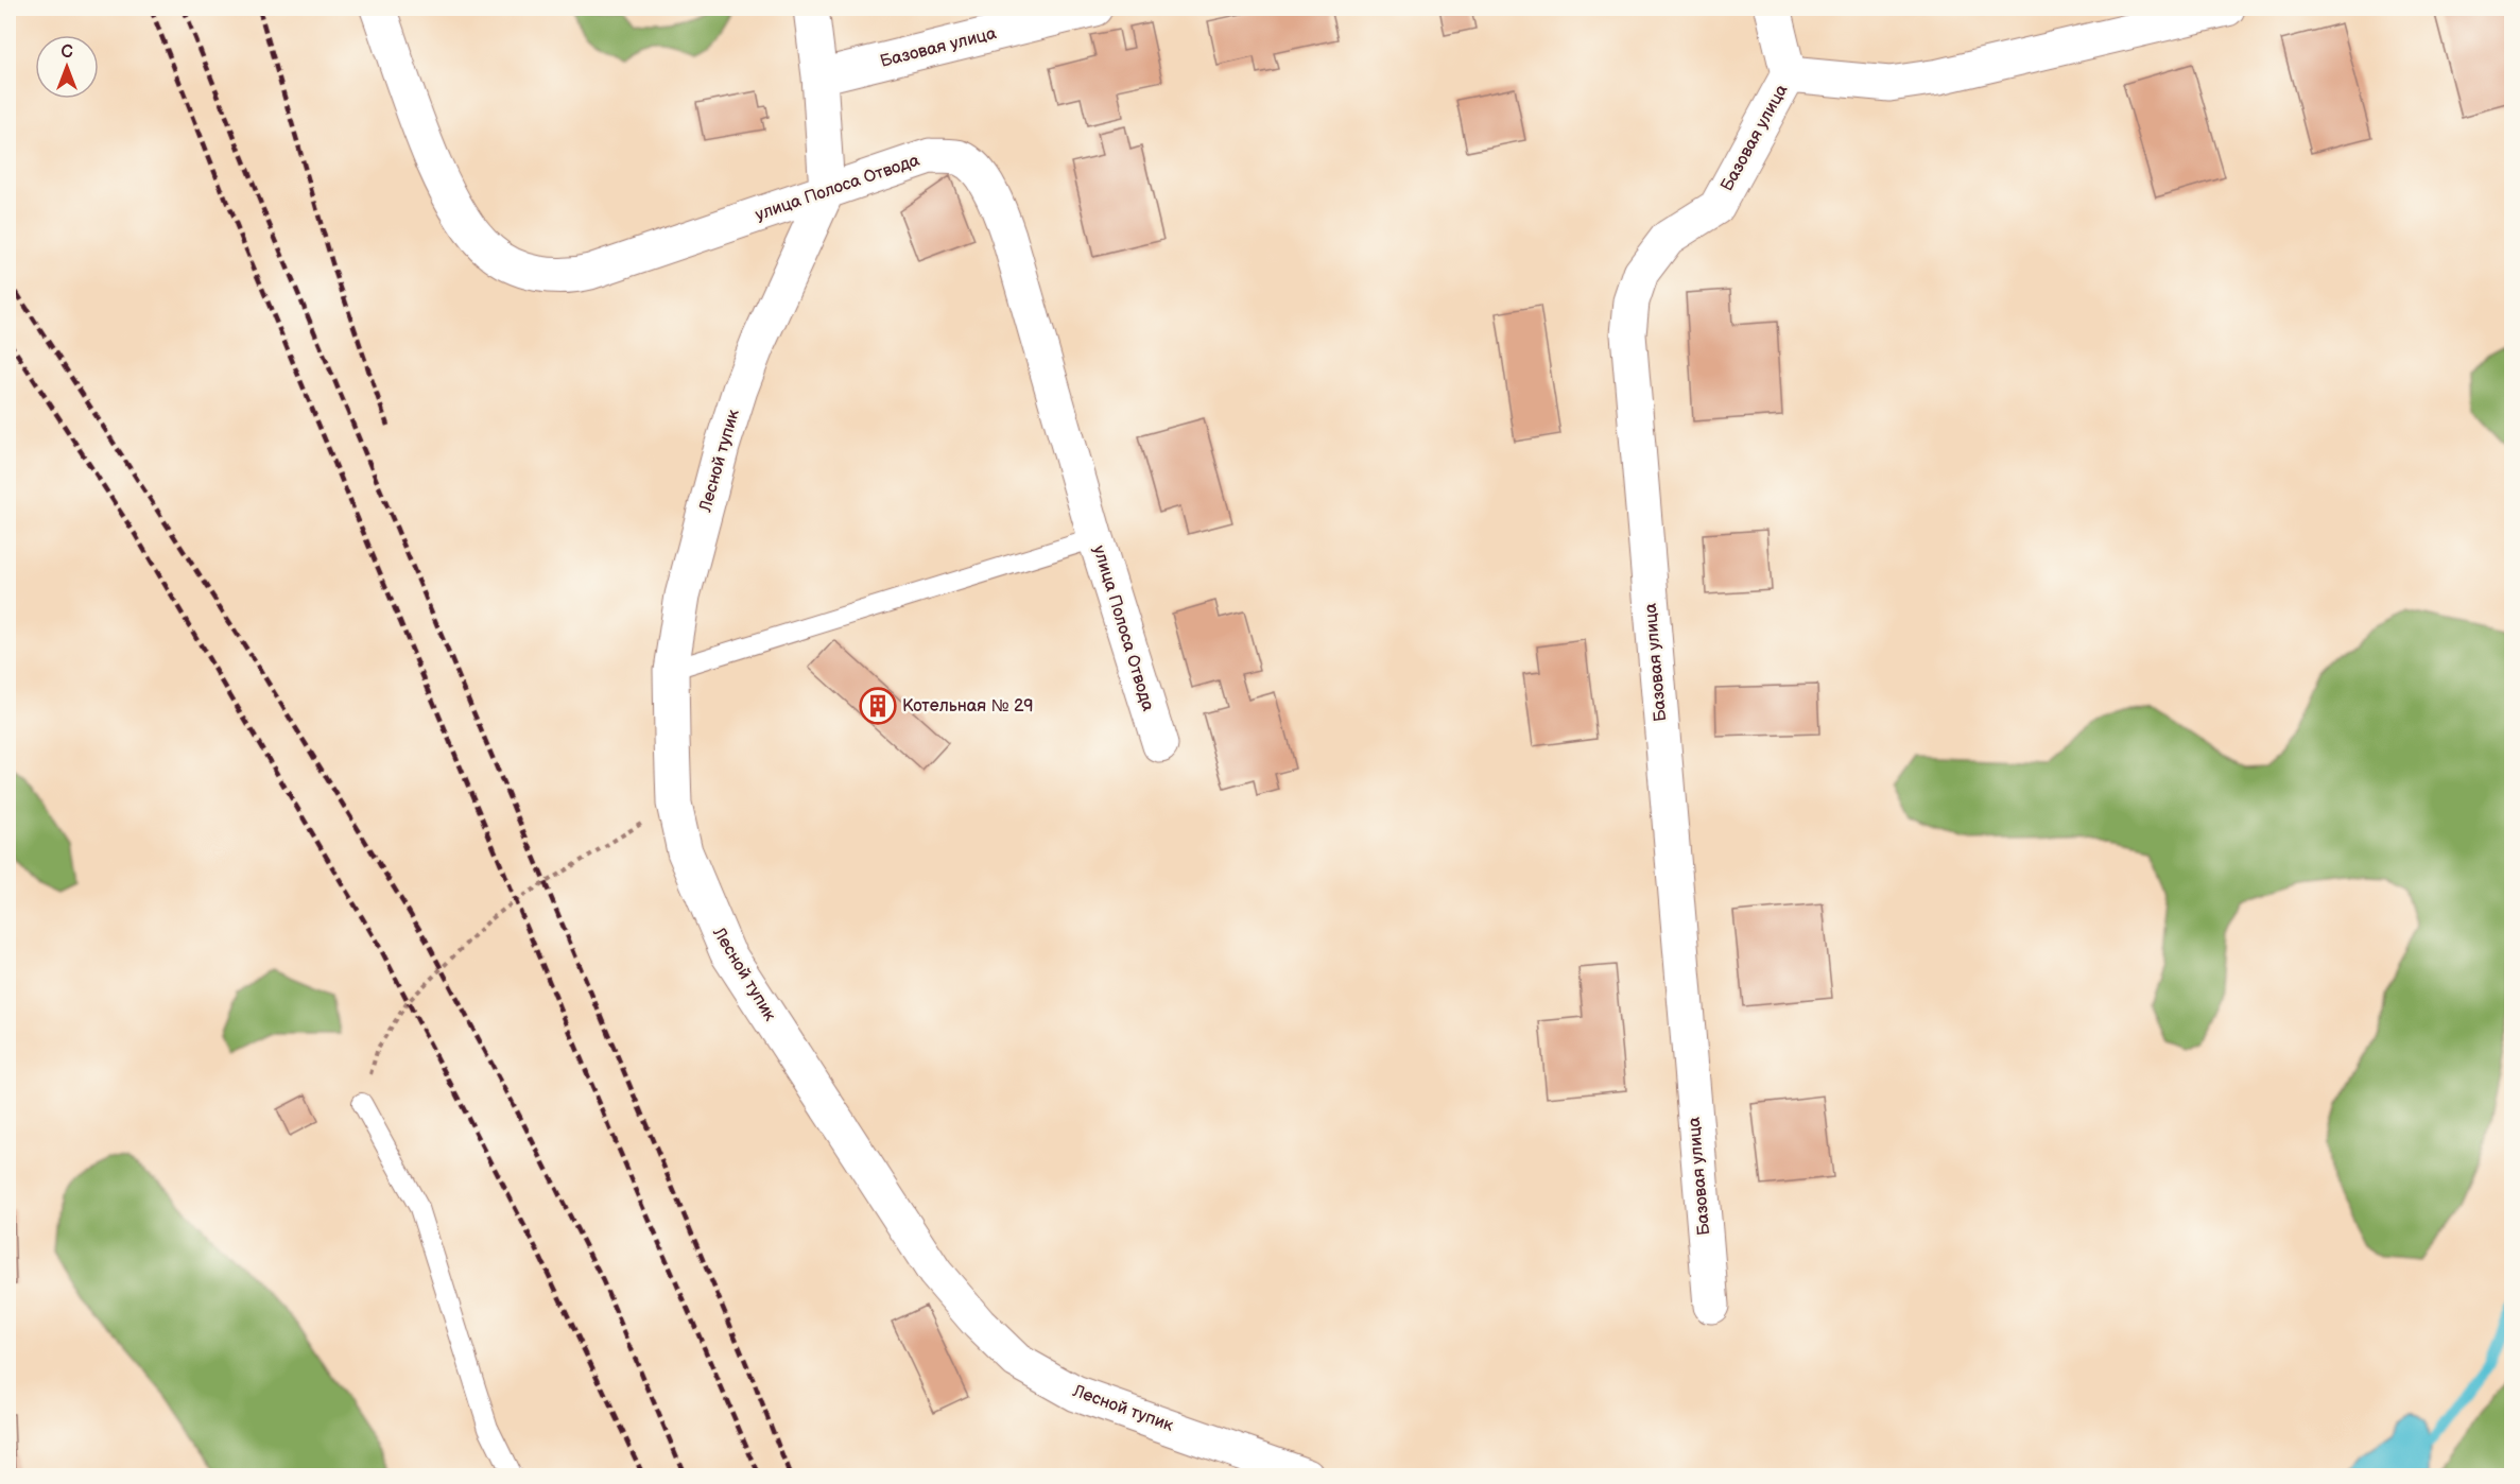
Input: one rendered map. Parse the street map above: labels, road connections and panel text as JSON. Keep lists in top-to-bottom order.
{
  "streets": {
    "street": ["Базовая улица", "улица Полоса Отвода", "Лесной тупик"]
  },
  "crossings": [
    ["улица Полоса Отвода", "Лесной тупик"]
  ],
  "places": {
    "building": ["Котельная № 29"]
  },
  "north": "top"
}
